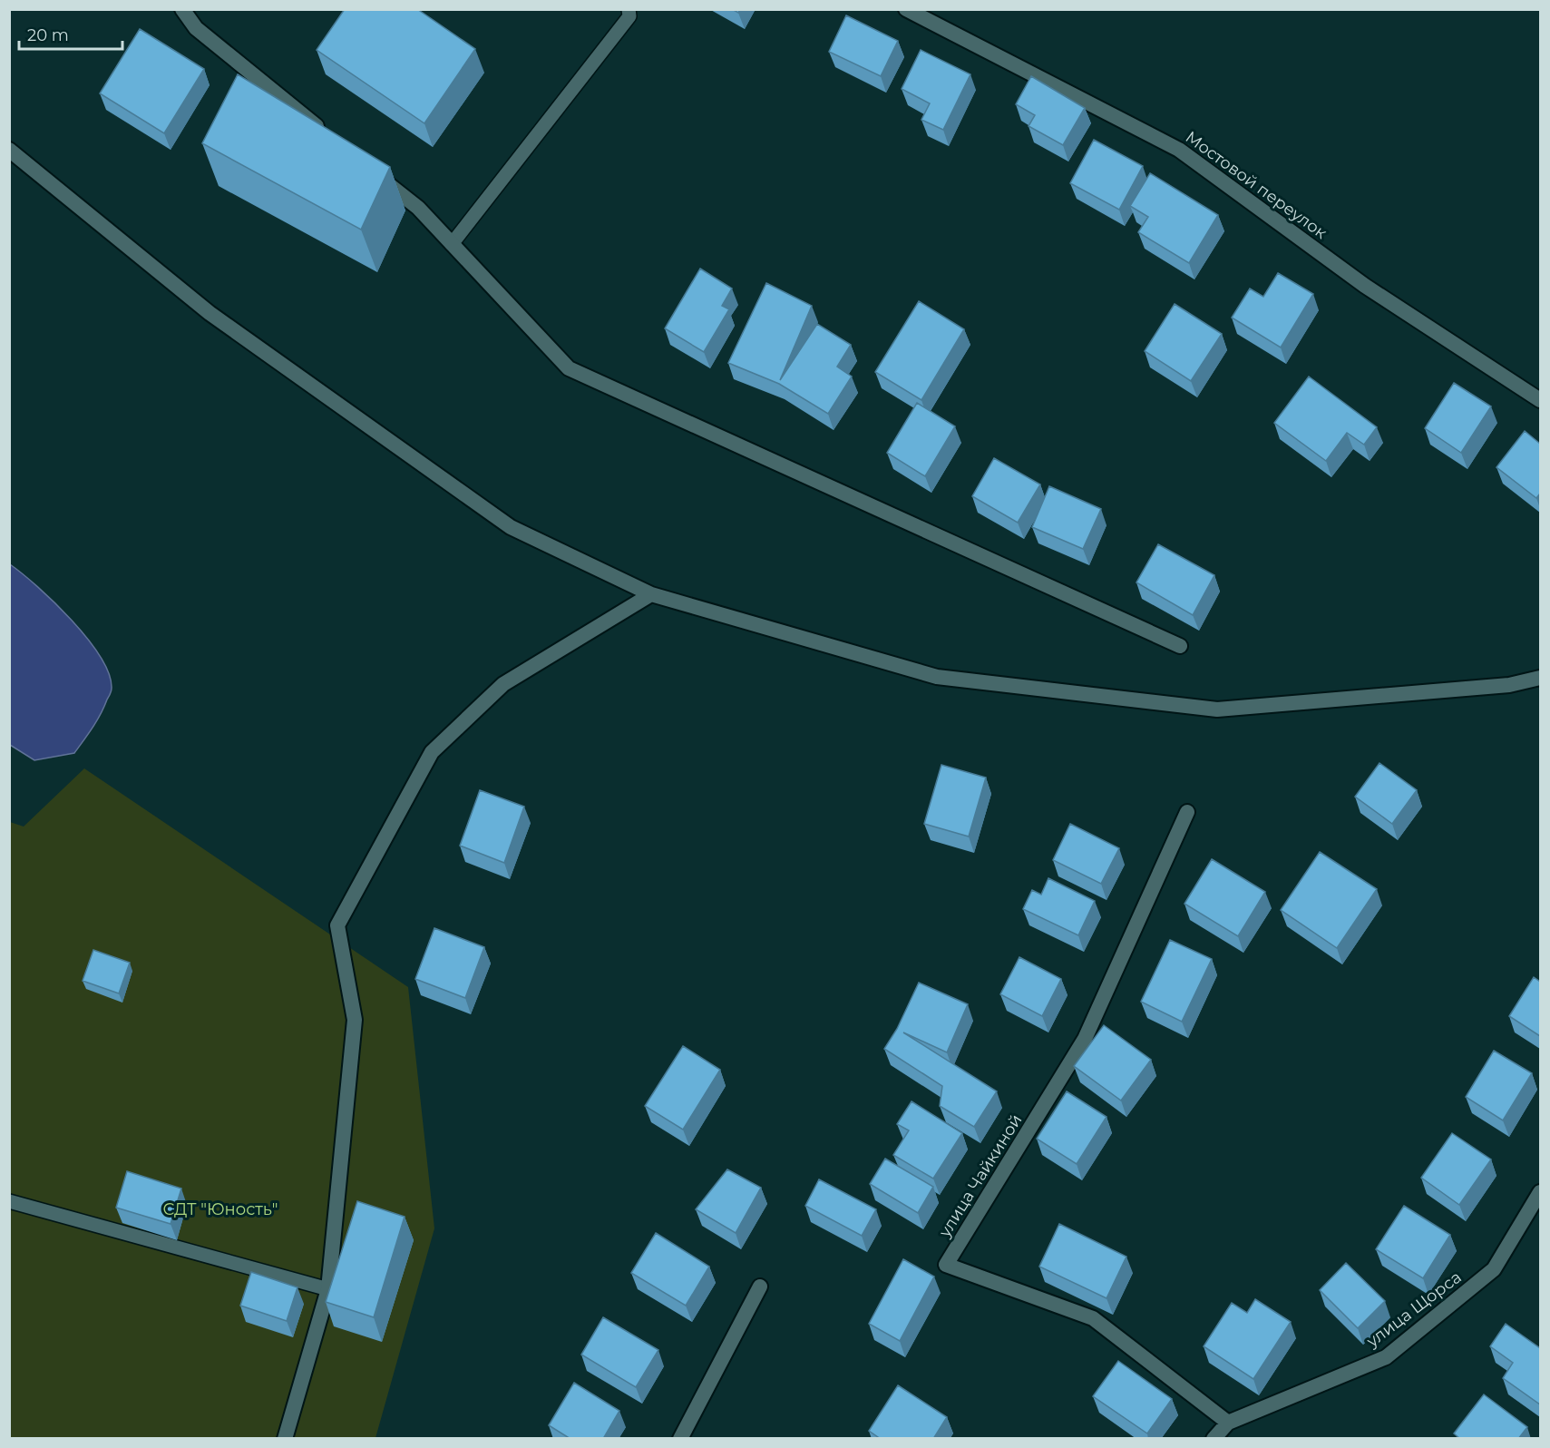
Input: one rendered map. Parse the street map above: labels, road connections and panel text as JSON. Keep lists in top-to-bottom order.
{
  "streets": {
    "street": ["Мостовой переулок", "улица Чайкиной", "улица Щорса"]
  },
  "crossings": [
    ["улица Чайкиной", "улица Щорса"]
  ],
  "parks": ["СДТ \"Юность\""],
  "scale_bar": "20 m"
}
